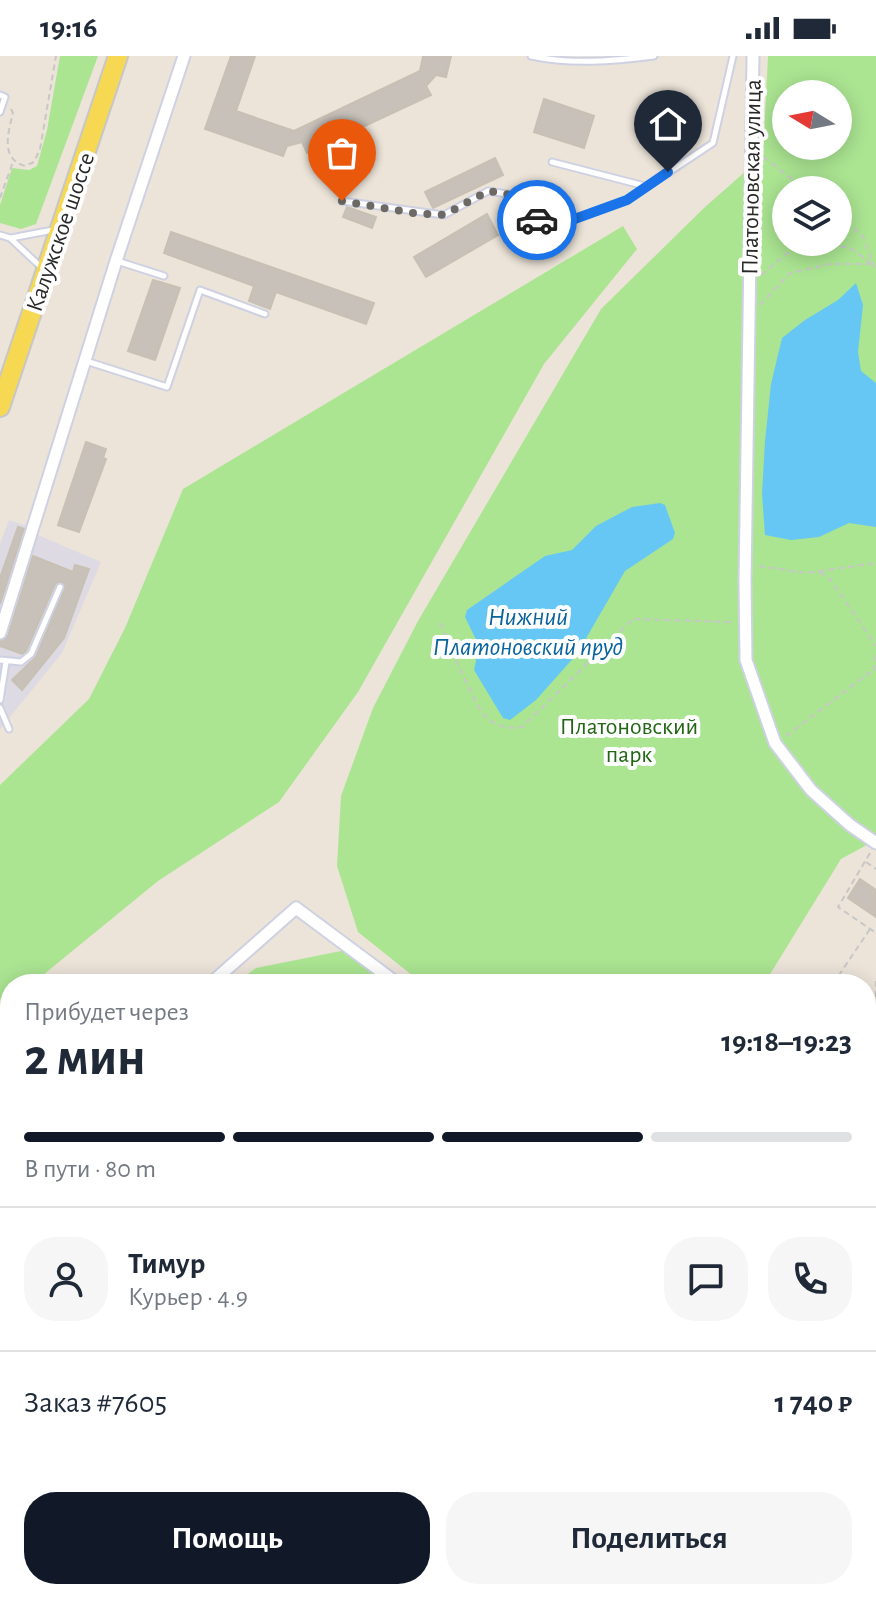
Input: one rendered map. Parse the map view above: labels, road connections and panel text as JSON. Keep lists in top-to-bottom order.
{
  "streets": {
    "main road": ["Калужское шоссе"],
    "street": ["Платоновская улица"]
  },
  "water": ["Нижний Платоновский пруд"],
  "parks": ["Платоновский парк"],
  "north": "left",
  "page": {
    "status": "19:16",
    "heading": ["2 мин", "Прибудет через", "19:18–19:23"],
    "panel": [
      "Тимур",
      "Курьер · 4.9",
      "Заказ #7605",
      "1 740 ₽"
    ],
    "bar": "В пути · 80 m",
    "buttons": ["Помощь", "Поделиться"]
  }
}
